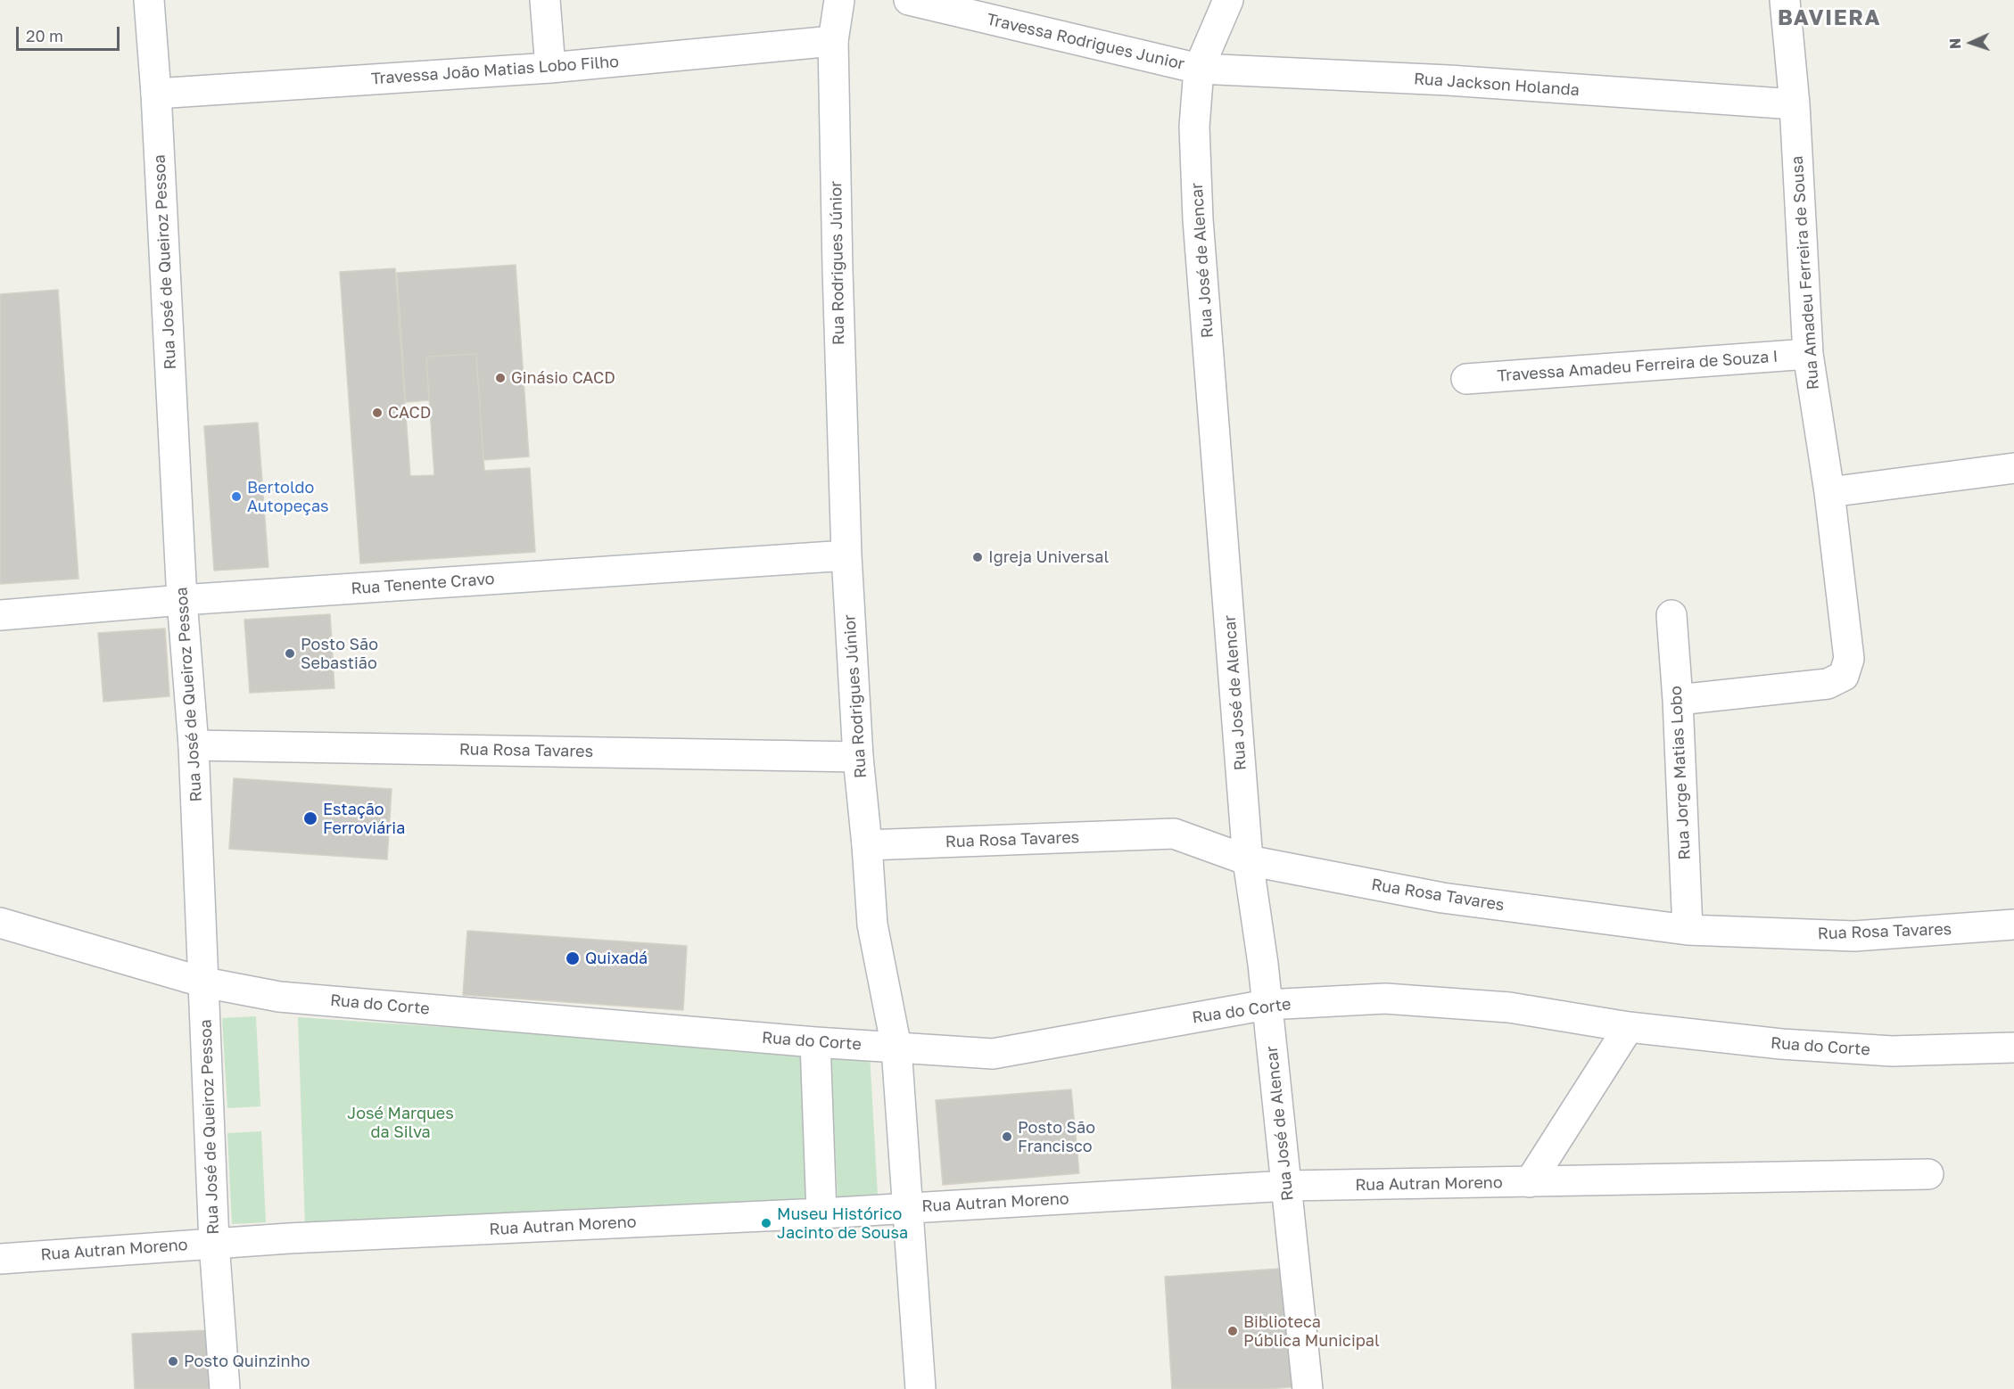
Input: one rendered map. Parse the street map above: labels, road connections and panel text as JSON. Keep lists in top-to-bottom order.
{
  "streets": {
    "street": [
      "Travessa Rodrigues Junior",
      "Travessa João Matias Lobo Filho",
      "Rua Jackson Holanda",
      "Rua José de Alencar",
      "Rua José de Queiroz Pessoa",
      "Rua Rodrigues Júnior",
      "Rua Amadeu Ferreira de Sousa",
      "Travessa Amadeu Ferreira de Souza I",
      "Rua Tenente Cravo",
      "Rua Rosa Tavares",
      "Rua Jorge Matias Lobo",
      "Rua do Corte",
      "Rua Autran Moreno"
    ]
  },
  "crossings": [
    ["Travessa Rodrigues Junior", "Rua Jackson Holanda"],
    ["Travessa Rodrigues Junior", "Rua José de Alencar"],
    ["Travessa João Matias Lobo Filho", "Rua José de Queiroz Pessoa"],
    ["Travessa João Matias Lobo Filho", "Rua Rodrigues Júnior"],
    ["Rua Jackson Holanda", "Rua José de Alencar"],
    ["Rua Jackson Holanda", "Rua Amadeu Ferreira de Sousa"],
    ["Rua José de Alencar", "Rua Rosa Tavares"],
    ["Rua José de Alencar", "Rua do Corte"],
    ["Rua José de Alencar", "Rua Autran Moreno"],
    ["Rua José de Queiroz Pessoa", "Rua Tenente Cravo"],
    ["Rua José de Queiroz Pessoa", "Rua Rosa Tavares"],
    ["Rua José de Queiroz Pessoa", "Rua do Corte"],
    ["Rua José de Queiroz Pessoa", "Rua Autran Moreno"],
    ["Rua Rodrigues Júnior", "Rua Tenente Cravo"],
    ["Rua Rodrigues Júnior", "Rua Rosa Tavares"],
    ["Rua Rodrigues Júnior", "Rua do Corte"],
    ["Rua Rodrigues Júnior", "Rua Autran Moreno"],
    ["Rua Amadeu Ferreira de Sousa", "Travessa Amadeu Ferreira de Souza I"],
    ["Rua Amadeu Ferreira de Sousa", "Rua Jorge Matias Lobo"],
    ["Rua Rosa Tavares", "Rua Jorge Matias Lobo"]
  ],
  "districts": ["BAVIERA"],
  "parks": ["José Marques da Silva"],
  "places": [
    "Ginásio CACD",
    "CACD",
    "Bertoldo Autopeças",
    "Igreja Universal",
    "Posto São Sebastião",
    "Estação Ferroviária",
    "Quixadá",
    "Posto São Francisco",
    "Museu Histórico Jacinto de Sousa",
    "Biblioteca Pública Municipal",
    "Posto Quinzinho"
  ],
  "scale_bar": "20 m",
  "north": "left"
}
